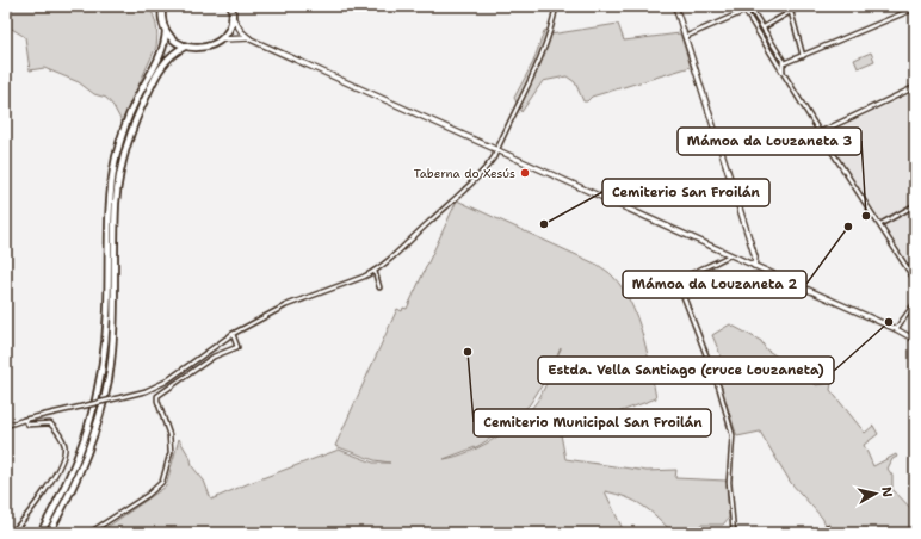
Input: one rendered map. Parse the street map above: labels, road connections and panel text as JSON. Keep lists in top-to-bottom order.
{
  "places": [
    "Taberna do Xesús",
    "Mámoa da Louzaneta 3",
    "Cemiterio San Froilán",
    "Mámoa da Louzaneta 2",
    "Estda. Vella Santiago (cruce Louzaneta)",
    "Cemiterio Municipal San Froilán"
  ],
  "north": "right"
}
